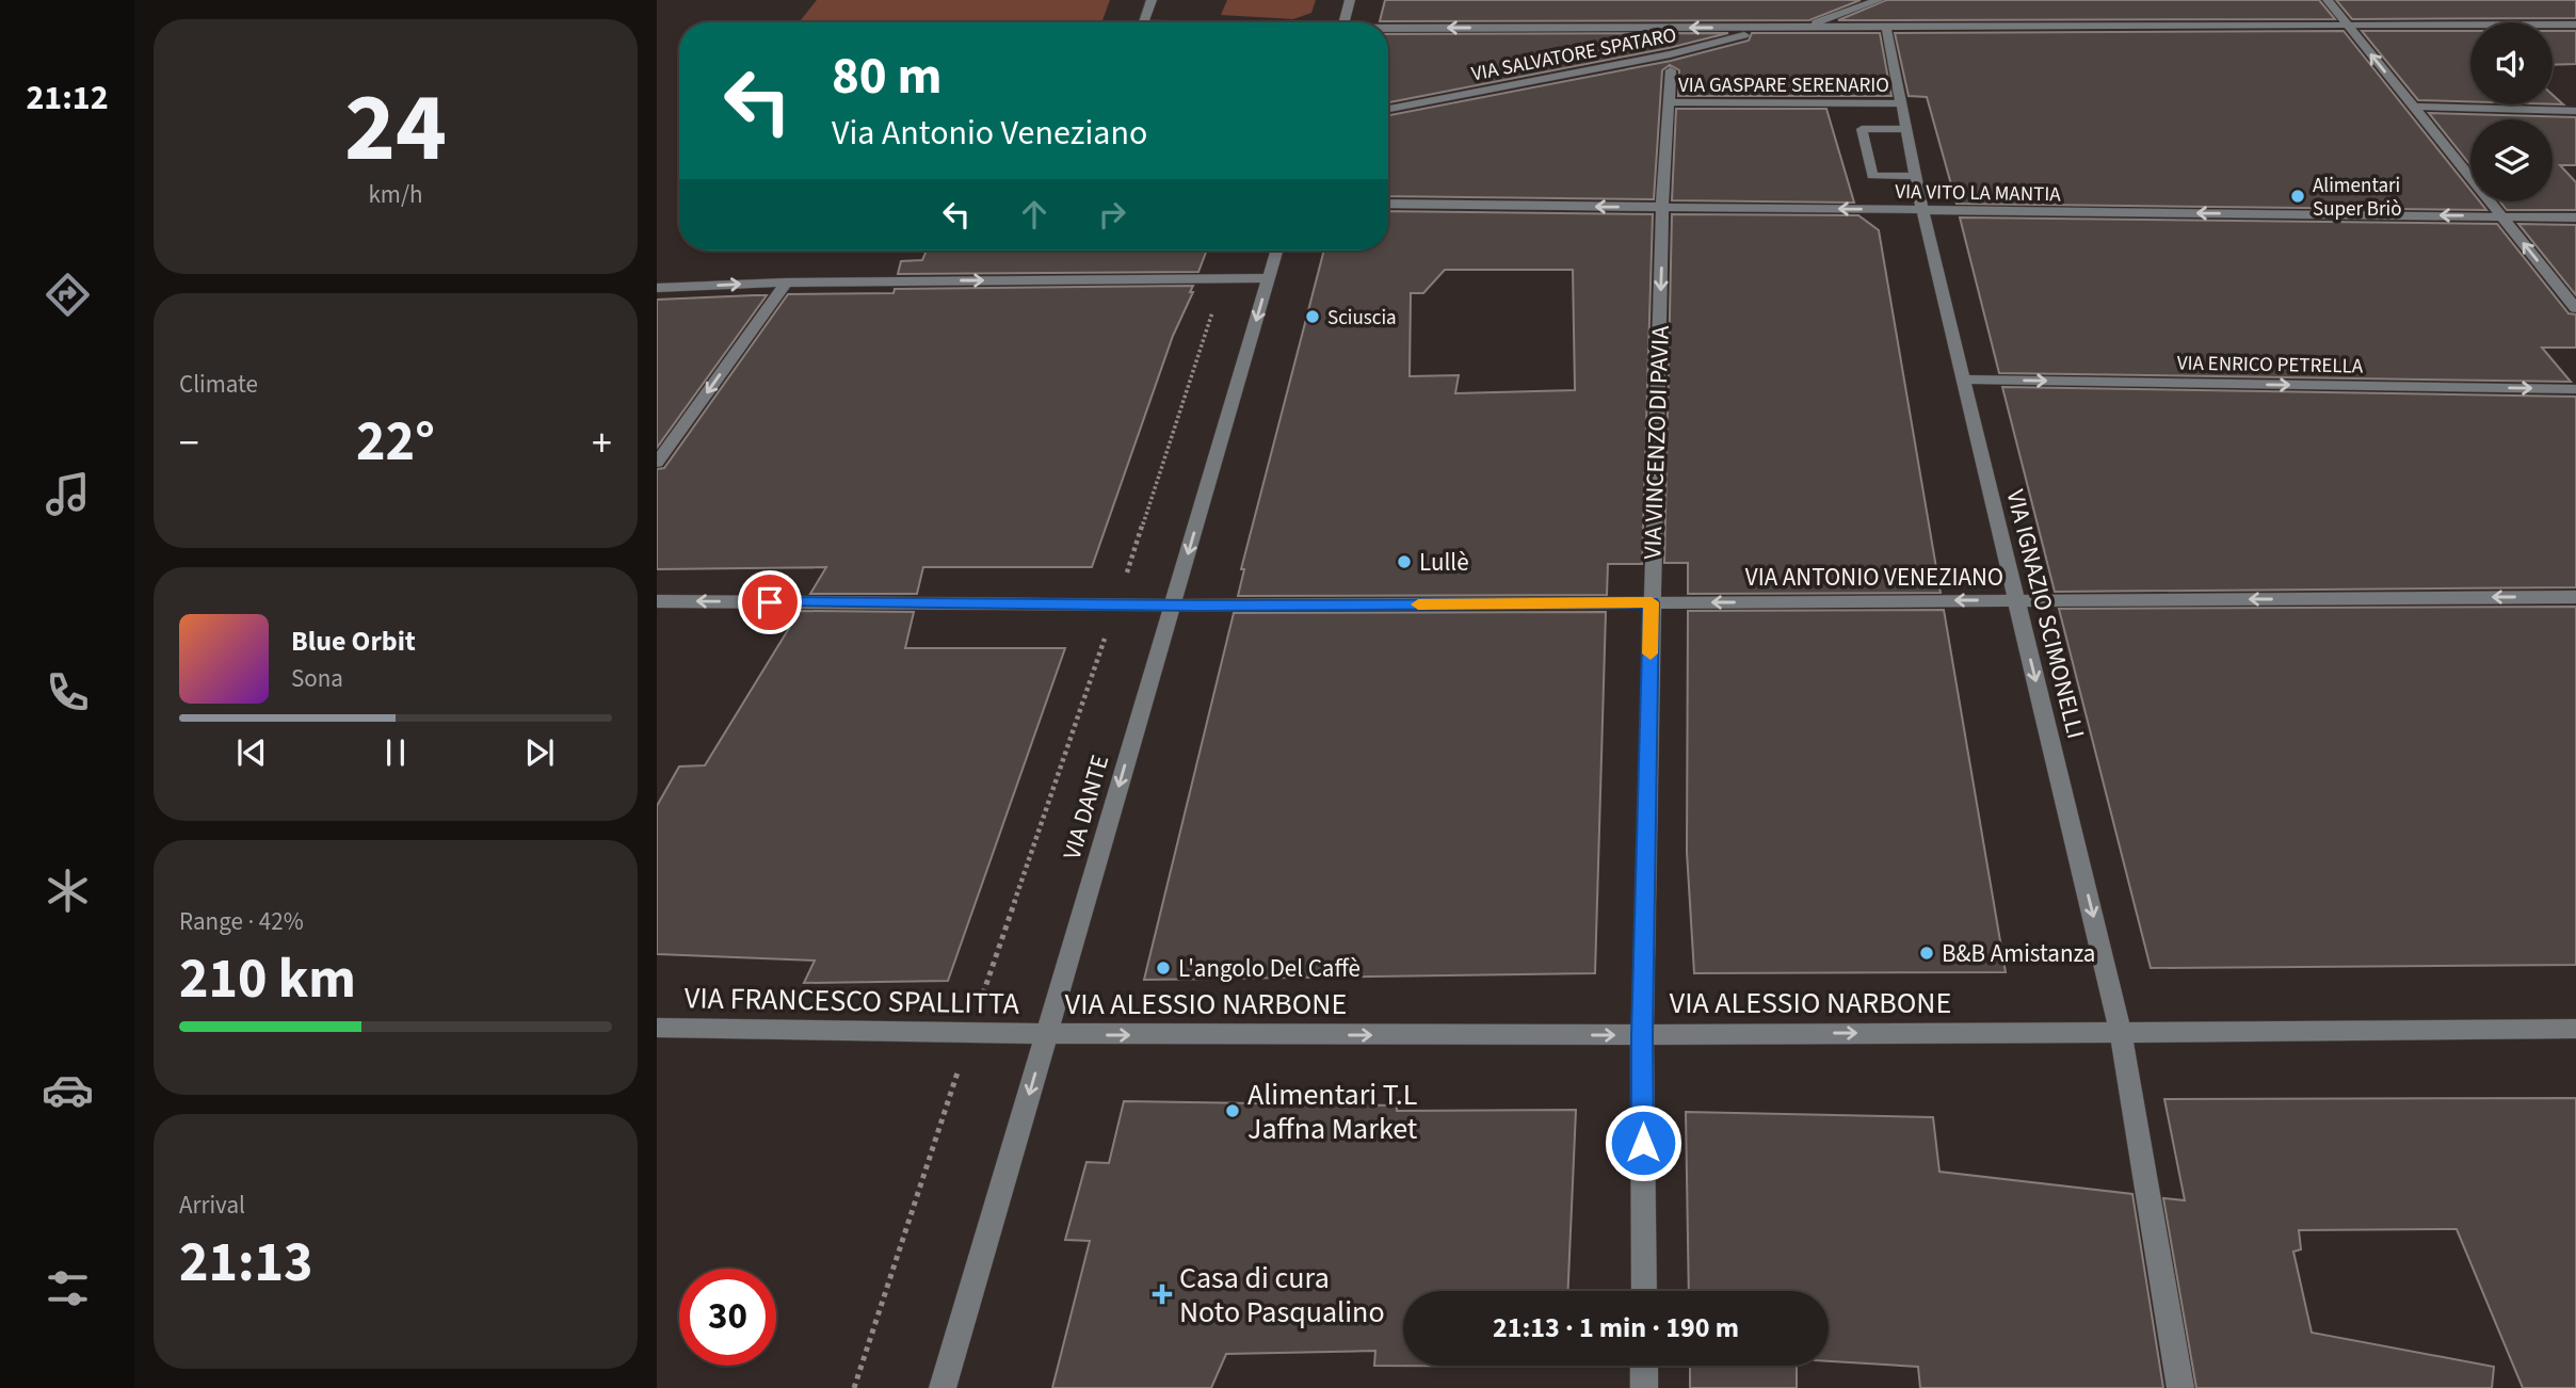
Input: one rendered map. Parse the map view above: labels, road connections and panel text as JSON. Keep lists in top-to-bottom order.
{
  "streets": {
    "street": [
      "VIA SALVATORE SPATARO",
      "VIA GASPARE SERENARIO",
      "VIA VITO LA MANTIA",
      "VIA ENRICO PETRELLA",
      "VIA VINCENZO DI PAVIA",
      "VIA ANTONIO VENEZIANO",
      "VIA IGNAZIO SCIMONELLI",
      "VIA DANTE",
      "VIA FRANCESCO SPALLITTA",
      "VIA ALESSIO NARBONE"
    ]
  },
  "crossings": [
    ["VIA GASPARE SERENARIO", "VIA VINCENZO DI PAVIA"],
    ["VIA GASPARE SERENARIO", "VIA IGNAZIO SCIMONELLI"],
    ["VIA VITO LA MANTIA", "VIA VINCENZO DI PAVIA"],
    ["VIA VITO LA MANTIA", "VIA IGNAZIO SCIMONELLI"],
    ["VIA ENRICO PETRELLA", "VIA IGNAZIO SCIMONELLI"],
    ["VIA VINCENZO DI PAVIA", "VIA ANTONIO VENEZIANO"],
    ["VIA VINCENZO DI PAVIA", "VIA ALESSIO NARBONE"],
    ["VIA ANTONIO VENEZIANO", "VIA IGNAZIO SCIMONELLI"],
    ["VIA ANTONIO VENEZIANO", "VIA DANTE"],
    ["VIA IGNAZIO SCIMONELLI", "VIA ALESSIO NARBONE"],
    ["VIA DANTE", "VIA FRANCESCO SPALLITTA"],
    ["VIA DANTE", "VIA ALESSIO NARBONE"],
    ["VIA FRANCESCO SPALLITTA", "VIA ALESSIO NARBONE"]
  ],
  "one_way": [
    "VIA VITO LA MANTIA",
    "VIA ENRICO PETRELLA",
    "VIA ANTONIO VENEZIANO",
    "VIA DANTE",
    "VIA ALESSIO NARBONE"
  ],
  "places": {
    "other": [
      "Alimentari Super Briò",
      "Sciuscia",
      "Lullè",
      "B&B Amistanza",
      "L'angolo Del Caffè",
      "Alimentari T.L Jaffna Market"
    ],
    "health": ["Casa di cura Noto Pasqualino"]
  },
  "page": {
    "tabs": "21:12",
    "tile": [
      ["24", "km/h"],
      "Climate",
      ["Range · 42%", "210 km"],
      ["Arrival", "21:13"]
    ],
    "turn": ["80 m", "Via Antonio Veneziano"],
    "heat": ["−", "22°", "+"],
    "song": ["Blue Orbit", "Sona"],
    "limit": "30",
    "trip": "21:13 · 1 min · 190 m"
  }
}
